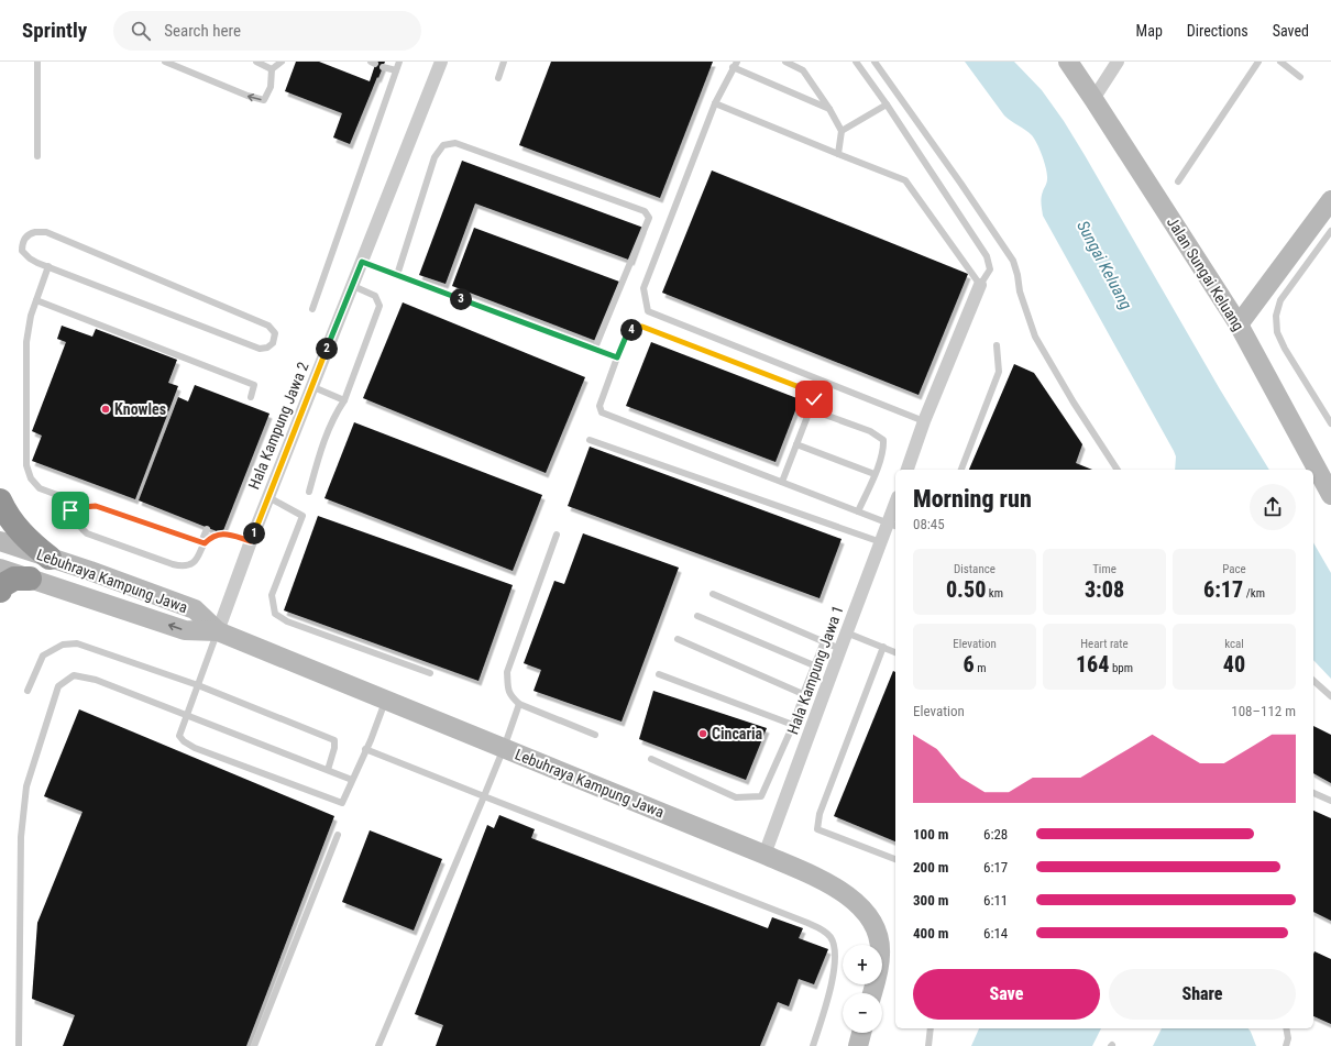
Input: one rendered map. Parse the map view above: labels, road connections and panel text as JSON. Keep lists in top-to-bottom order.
{
  "streets": {
    "street": [
      "Jalan Sungai Keluang",
      "Hala Kampung Jawa 2",
      "Lebuhraya Kampung Jawa",
      "Hala Kampung Jawa 1"
    ]
  },
  "crossings": [
    ["Hala Kampung Jawa 2", "Lebuhraya Kampung Jawa"],
    ["Lebuhraya Kampung Jawa", "Hala Kampung Jawa 1"]
  ],
  "water": ["Sungai Keluang"],
  "places": ["Knowles", "Cincaria"],
  "page": {
    "header": "Sprintly",
    "search": "Search here",
    "nav": ["Map", "Directions", "Saved"],
    "pins": [
      "3",
      "4",
      "2",
      "1"
    ],
    "heading": ["Morning run", "08:45"],
    "stats": [
      ["Distance", "0.50 km"],
      ["Time", "3:08"],
      ["Pace", "6:17 /km"],
      ["Elevation", "6 m"],
      ["Heart rate", "164 bpm"],
      ["kcal", "40"]
    ],
    "chart": ["Elevation", "108–112 m"],
    "list": [
      {
        "name": "100 m",
        "note": "6:28"
      },
      {
        "name": "200 m",
        "note": "6:17"
      },
      {
        "name": "300 m",
        "note": "6:11"
      },
      {
        "name": "400 m",
        "note": "6:14"
      }
    ],
    "map_buttons": ["+", "−"],
    "buttons": ["Save", "Share"]
  }
}
